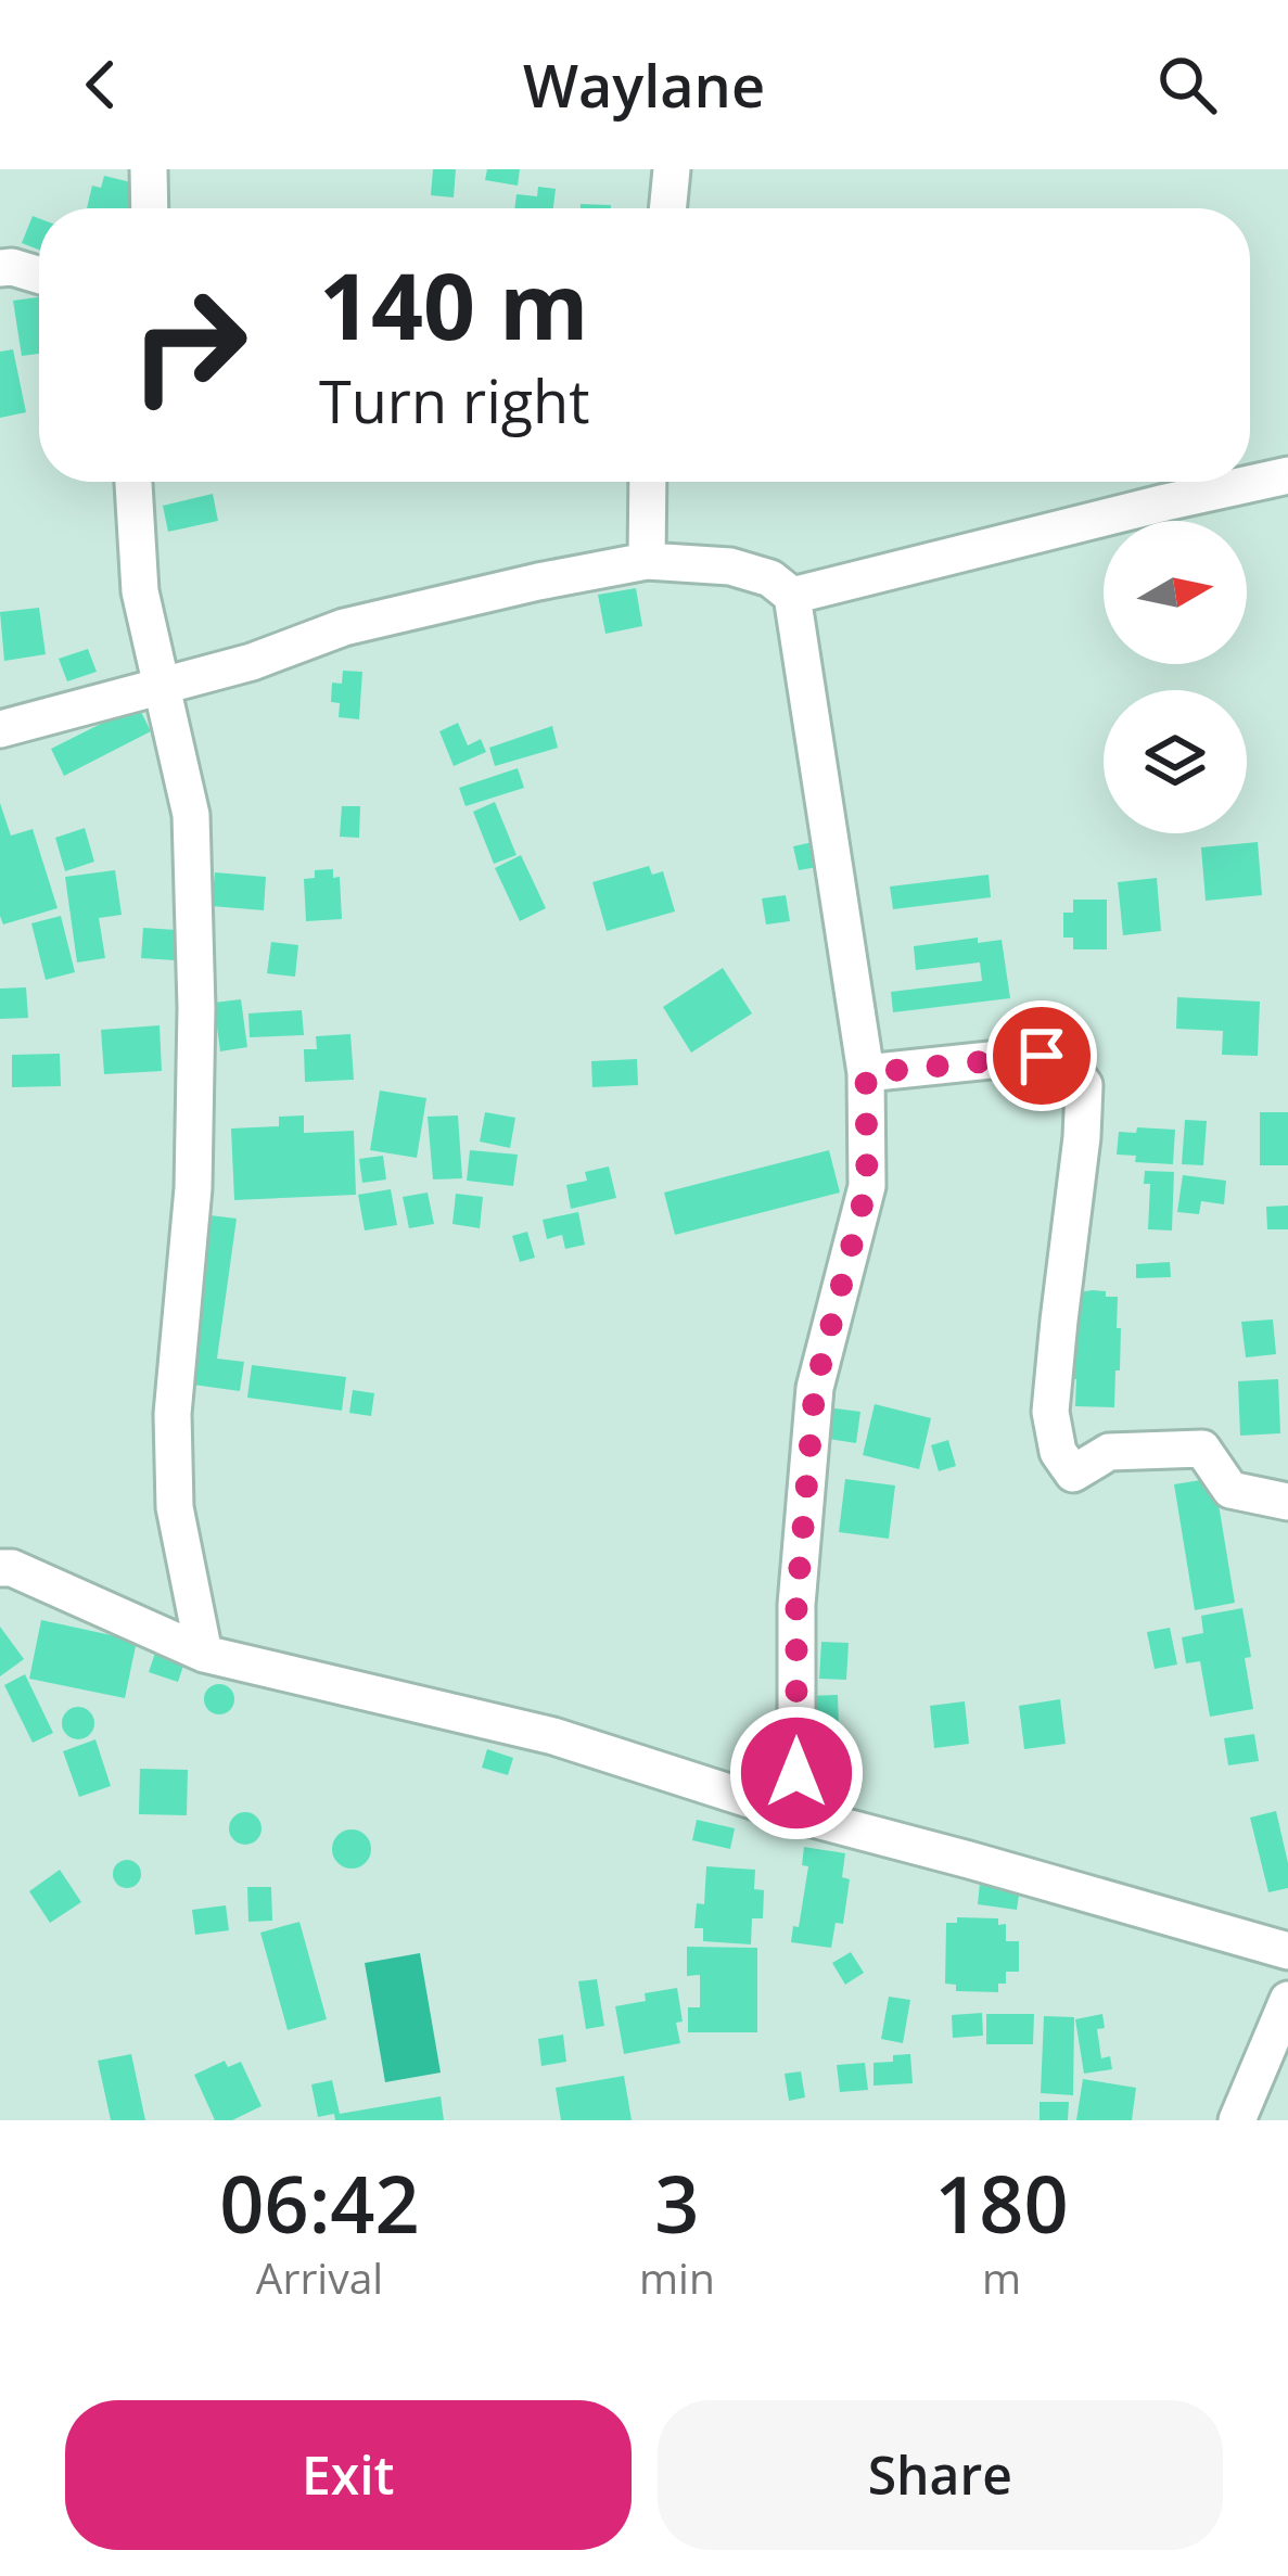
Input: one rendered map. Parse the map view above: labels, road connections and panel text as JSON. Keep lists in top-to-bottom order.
{
  "north": "right",
  "page": {
    "header": "Waylane",
    "turn": ["140 m", "Turn right"],
    "eta": [
      "06:42",
      "Arrival",
      "3",
      "min",
      "180",
      "m"
    ],
    "buttons": ["Exit", "Share"]
  }
}
